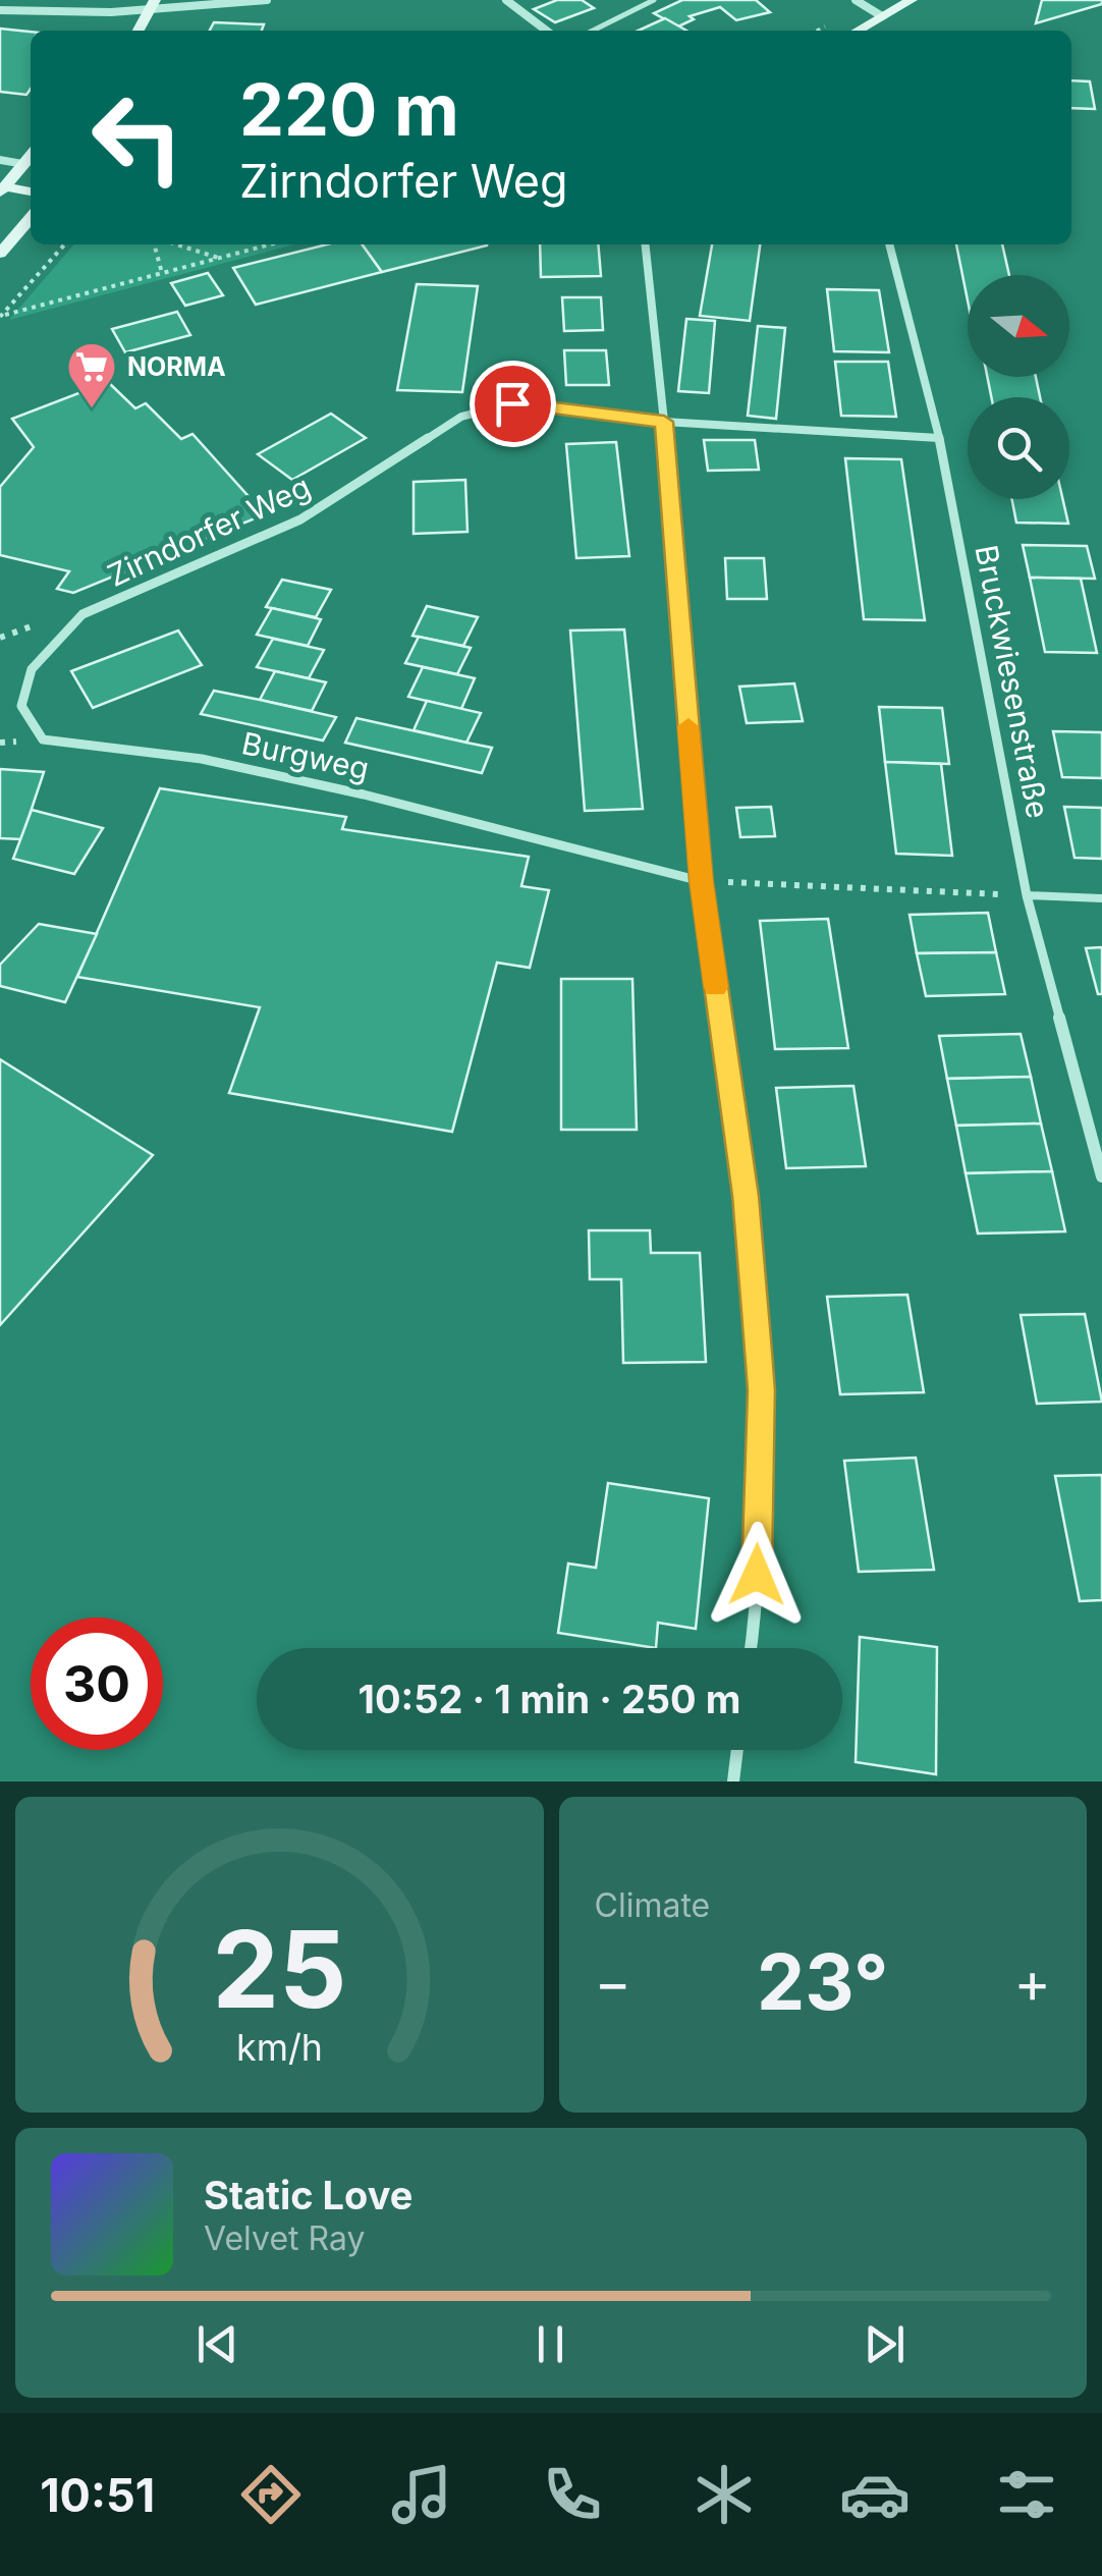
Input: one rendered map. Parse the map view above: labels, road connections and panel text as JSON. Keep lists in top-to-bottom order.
{
  "streets": {
    "street": ["Zirndorfer Weg", "Bruckwiesenstraße", "Burgweg"]
  },
  "crossings": [
    ["Zirndorfer Weg", "Bruckwiesenstraße"],
    ["Zirndorfer Weg", "Burgweg"]
  ],
  "places": {
    "supermarket": ["NORMA"]
  },
  "north": "right",
  "page": {
    "turn": ["220 m", "Zirndorfer Weg"],
    "limit": "30",
    "trip": "10:52 · 1 min · 250 m",
    "tile": "Climate",
    "heat": ["−", "23°", "+"],
    "song": ["Static Love", "Velvet Ray"],
    "tabs": "10:51",
    "gauge": ["25", "km/h"]
  }
}
